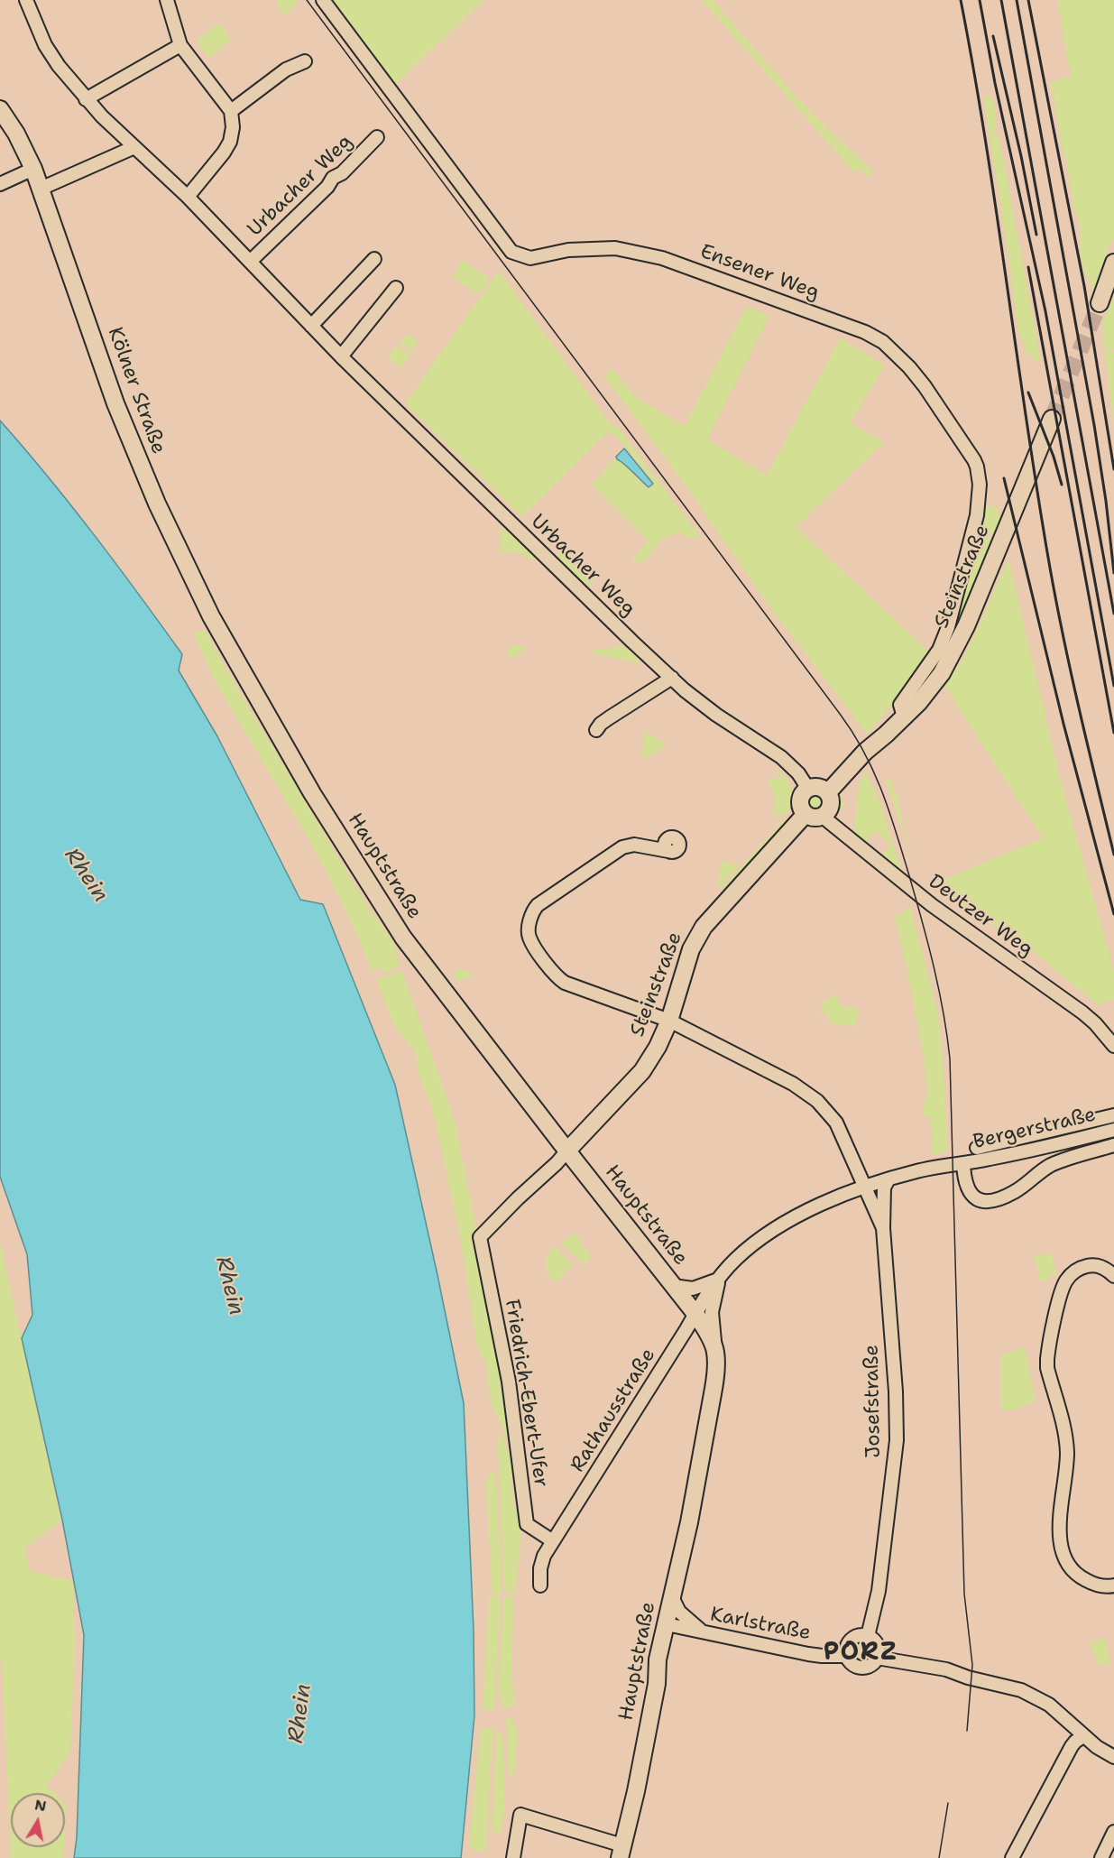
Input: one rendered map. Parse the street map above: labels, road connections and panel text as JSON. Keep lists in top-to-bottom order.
{
  "streets": {
    "main road": ["Kölner Straße", "Steinstraße", "Hauptstraße"],
    "street": [
      "Urbacher Weg",
      "Ensener Weg",
      "Deutzer Weg",
      "Bergerstraße",
      "Friedrich-Ebert-Ufer",
      "Josefstraße",
      "Rathausstraße",
      "Karlstraße"
    ]
  },
  "crossings": [
    ["Urbacher Weg", "Steinstraße"],
    ["Urbacher Weg", "Deutzer Weg"],
    ["Ensener Weg", "Steinstraße"],
    ["Kölner Straße", "Hauptstraße"],
    ["Steinstraße", "Hauptstraße"],
    ["Steinstraße", "Deutzer Weg"],
    ["Steinstraße", "Friedrich-Ebert-Ufer"],
    ["Steinstraße", "Josefstraße"],
    ["Hauptstraße", "Bergerstraße"],
    ["Hauptstraße", "Rathausstraße"],
    ["Hauptstraße", "Karlstraße"],
    ["Bergerstraße", "Josefstraße"],
    ["Bergerstraße", "Rathausstraße"],
    ["Friedrich-Ebert-Ufer", "Rathausstraße"],
    ["Josefstraße", "Karlstraße"]
  ],
  "districts": ["PORZ"],
  "water": ["Rhein"],
  "north": "top"
}
